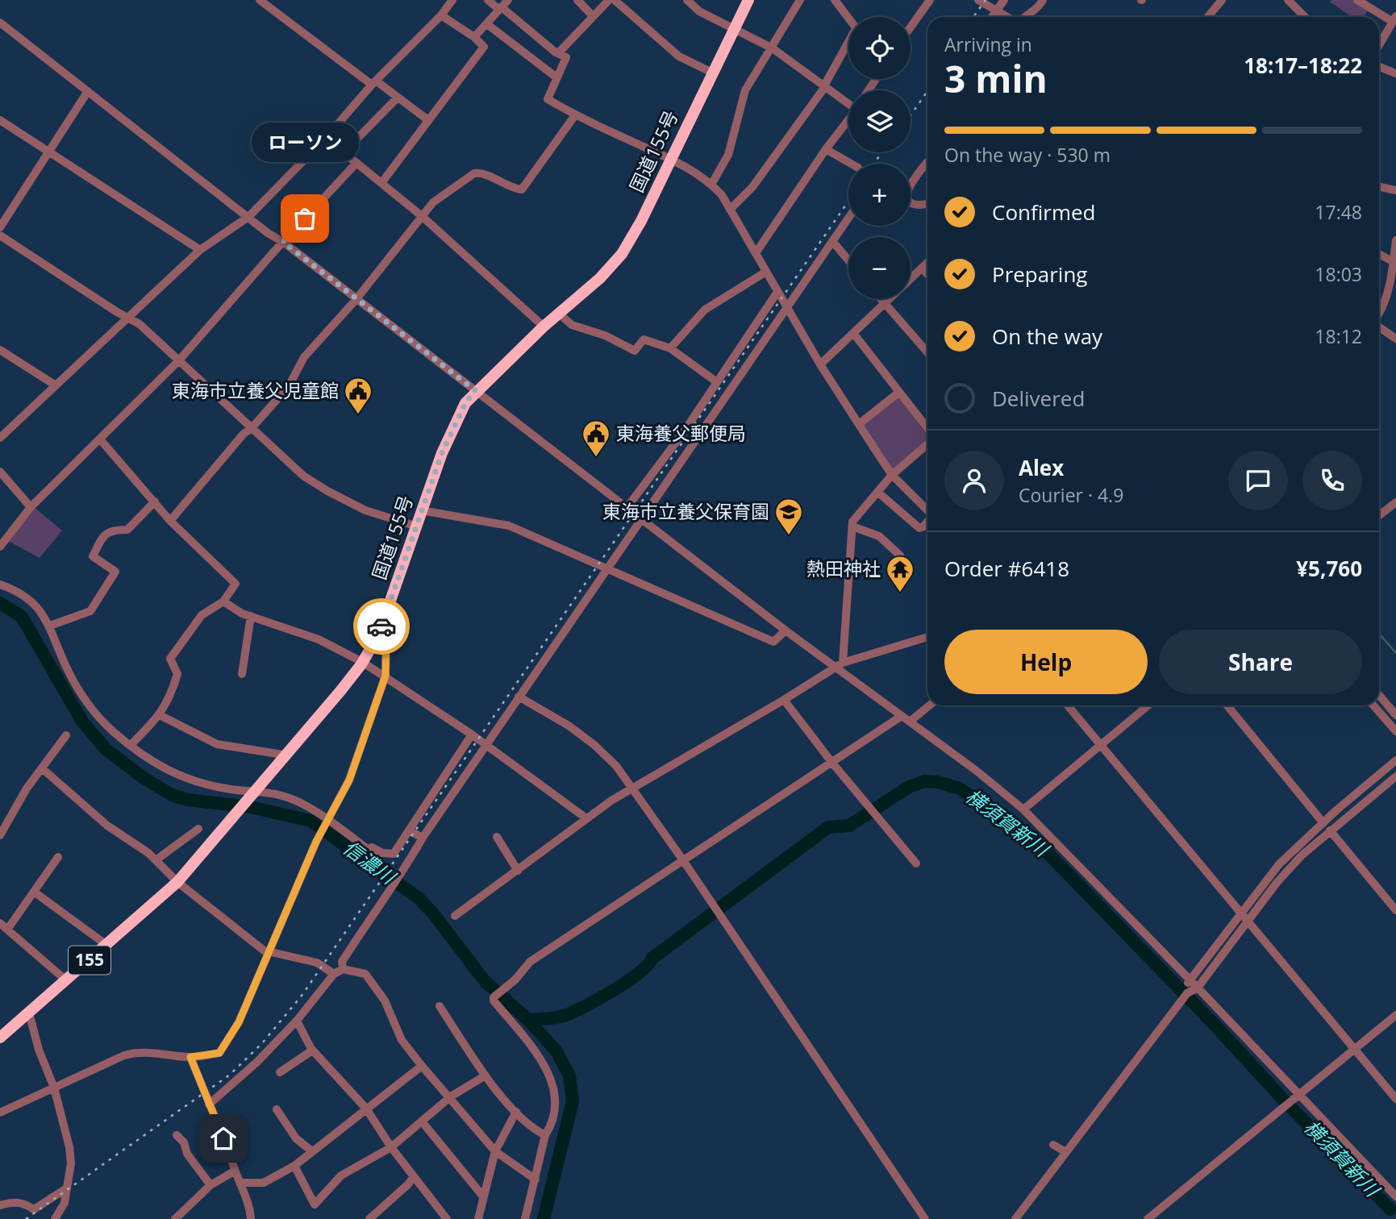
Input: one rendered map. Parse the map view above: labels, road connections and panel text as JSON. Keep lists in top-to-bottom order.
{
  "streets": {
    "highway": ["国道155号", "155"]
  },
  "water": ["横須賀新川", "信濃川"],
  "places": {
    "other": ["ローソン"],
    "public building": ["東海市立養父児童館", "東海養父郵便局"],
    "school or university": ["東海市立養父保育園"],
    "temple": ["熱田神社"]
  },
  "page": {
    "map_buttons": ["+", "−"],
    "heading": ["3 min", "Arriving in", "18:17–18:22"],
    "panel": [
      "Alex",
      "Courier · 4.9",
      "Order #6418",
      "¥5,760"
    ],
    "bar": "On the way · 530 m",
    "bubble": "ローソン",
    "list": [
      ["Confirmed", "17:48"],
      ["Preparing", "18:03"],
      ["On the way", "18:12"],
      "Delivered"
    ],
    "buttons": ["Help", "Share"]
  }
}
